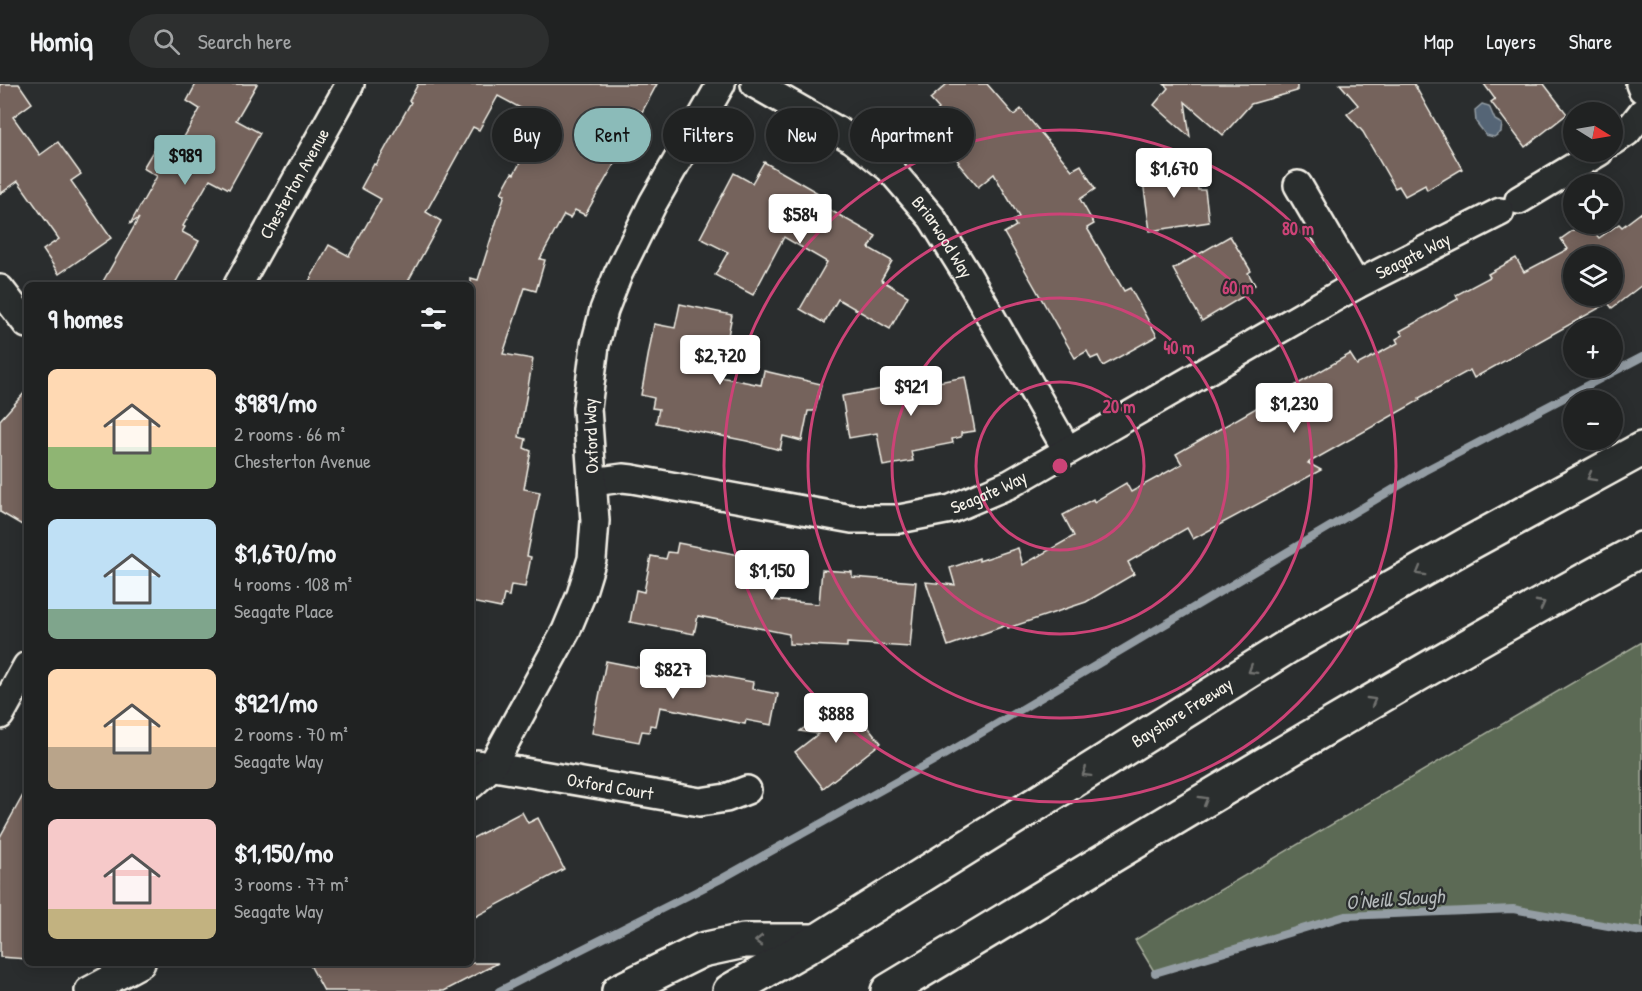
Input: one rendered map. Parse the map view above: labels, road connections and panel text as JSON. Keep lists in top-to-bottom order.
{
  "streets": {
    "highway": ["Bayshore Freeway"],
    "street": [
      "Chesterton Avenue",
      "Briarwood Way",
      "Seagate Way",
      "Oxford Way",
      "Oxford Court"
    ]
  },
  "crossings": [
    ["Briarwood Way", "Seagate Way"],
    ["Seagate Way", "Oxford Way"],
    ["Oxford Way", "Oxford Court"]
  ],
  "water": ["O'Neill Slough"],
  "north": "right",
  "page": {
    "header": "Homiq",
    "search": "Search here",
    "nav": ["Map", "Layers", "Share"],
    "map_buttons": ["+", "−"],
    "chip": [
      "Buy",
      "Rent",
      "Filters",
      "New",
      "Apartment"
    ],
    "price": [
      "$989",
      "$1,670",
      "$584",
      "$2,720",
      "$921",
      "$1,230",
      "$1,150",
      "$827",
      "$888"
    ],
    "heading": "9 homes",
    "list": [
      {
        "name": "$989/mo",
        "note": "2 rooms · 66 m² · Chesterton Avenue"
      },
      {
        "name": "$1,670/mo",
        "note": "4 rooms · 108 m² · Seagate Place"
      },
      {
        "name": "$921/mo",
        "note": "2 rooms · 70 m² · Seagate Way"
      },
      {
        "name": "$1,150/mo",
        "note": "3 rooms · 77 m² · Seagate Way"
      }
    ]
  },
  "rings": [
    "80 m",
    "60 m",
    "40 m",
    "20 m"
  ]
}
